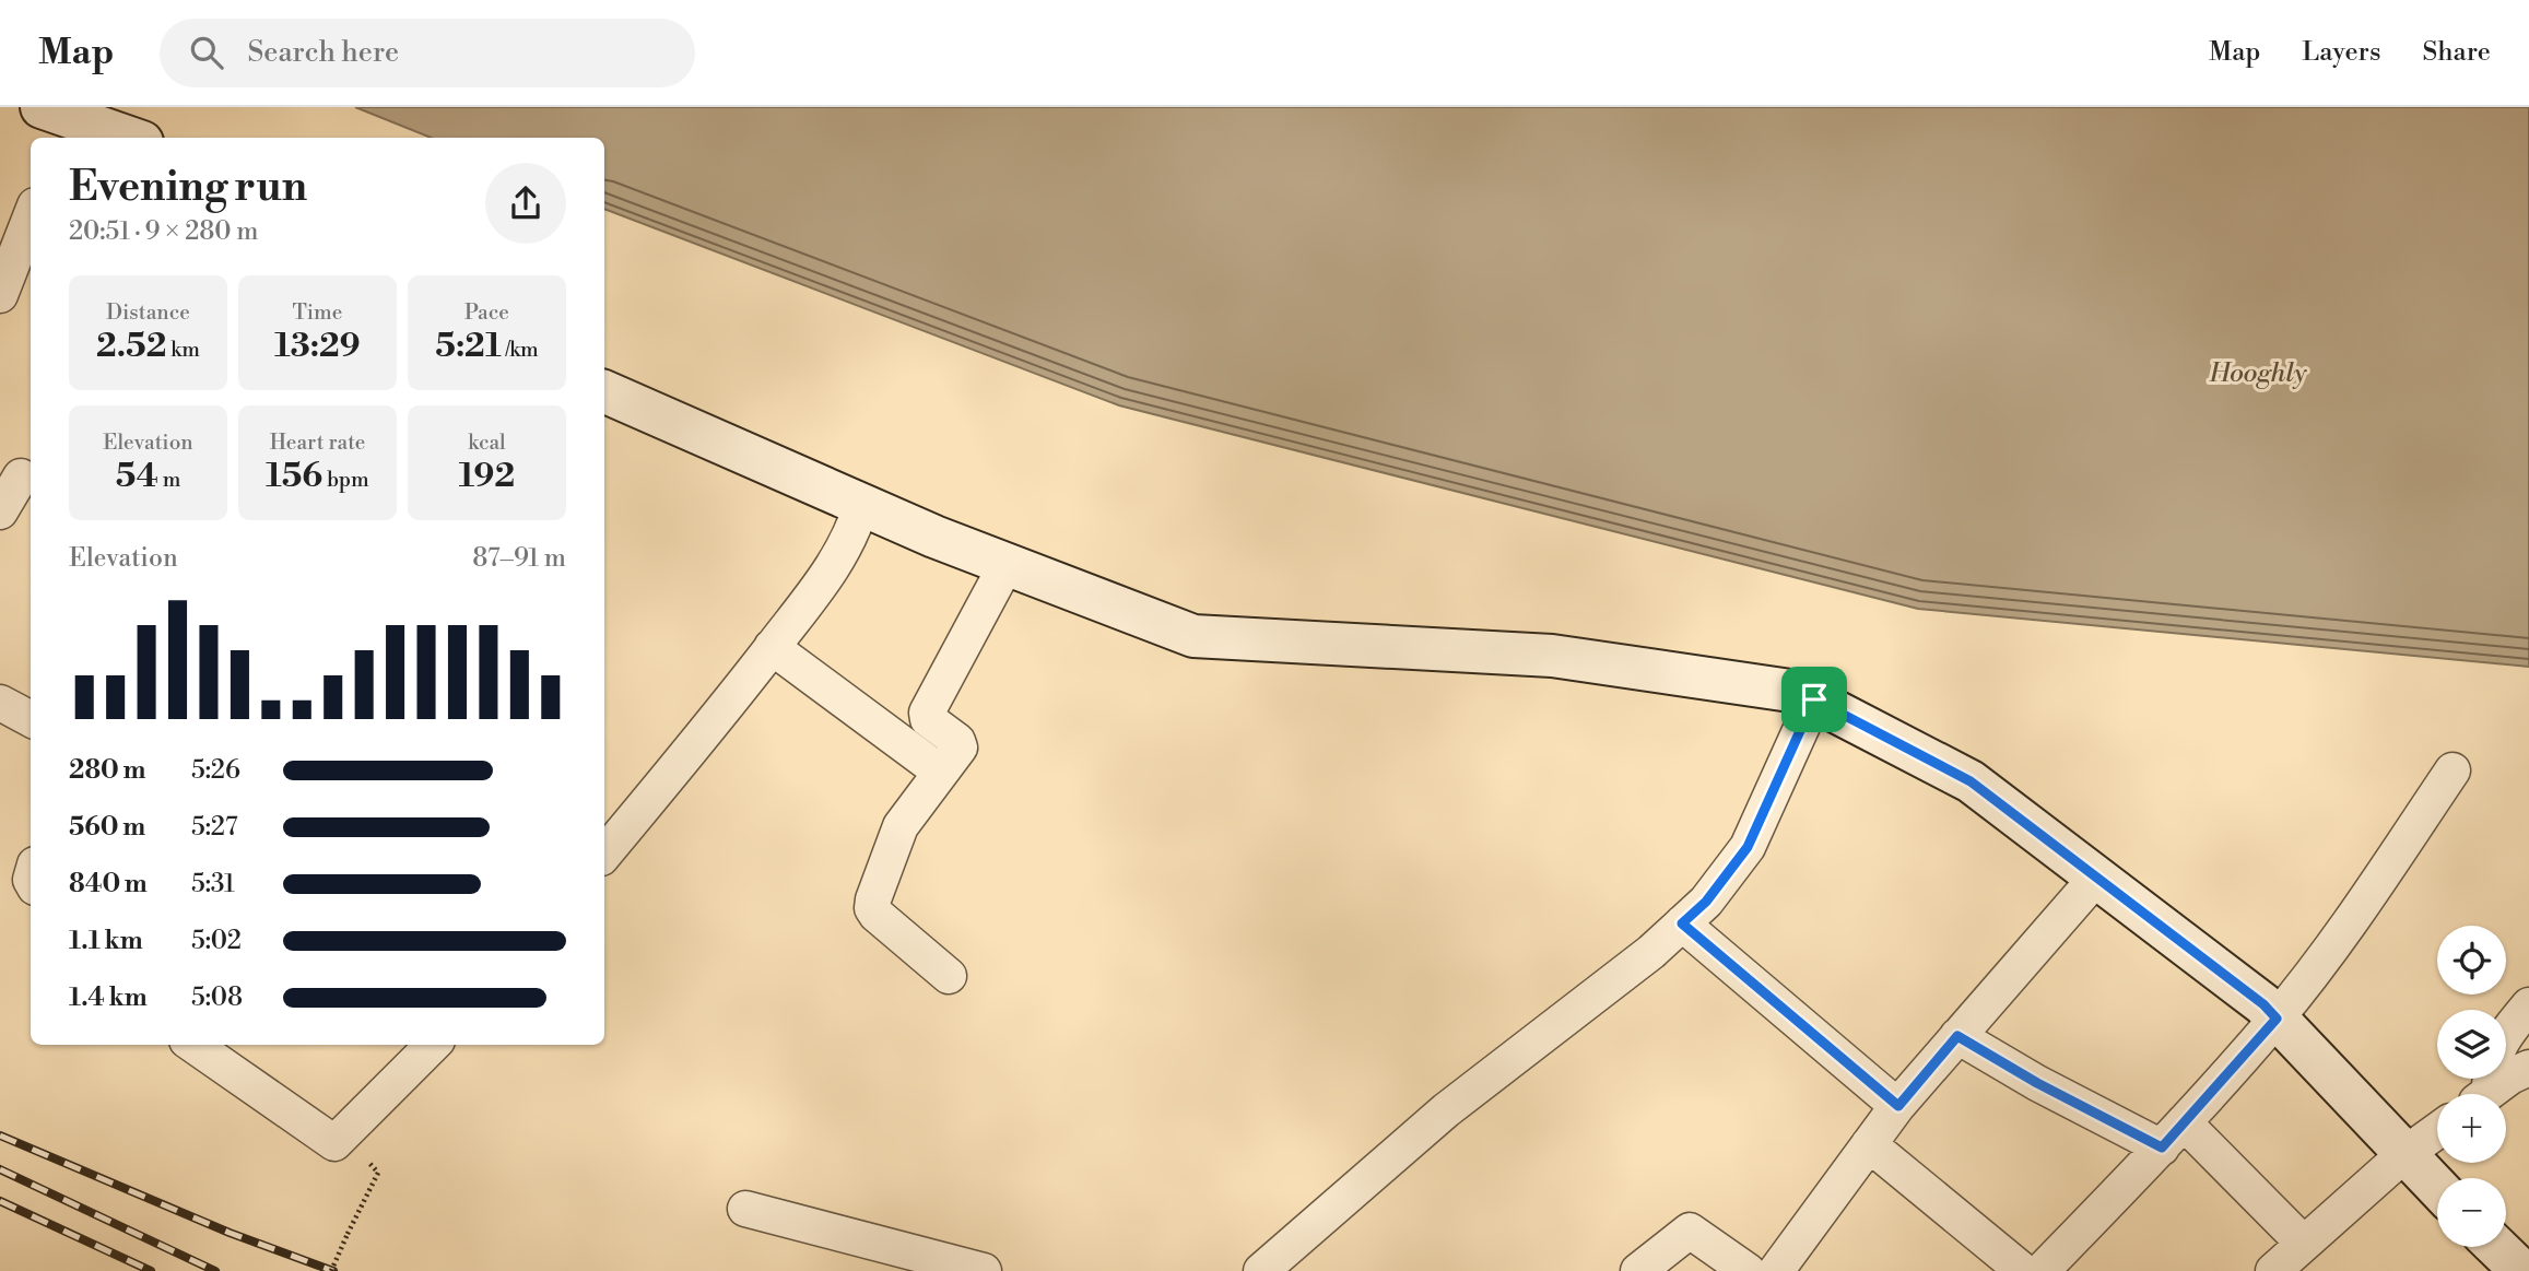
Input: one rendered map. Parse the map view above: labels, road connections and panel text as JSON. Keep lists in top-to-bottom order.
{
  "water": ["Hooghly"],
  "page": {
    "header": "Map",
    "search": "Search here",
    "nav": ["Map", "Layers", "Share"],
    "heading": ["Evening run", "20:51 · 9 × 280 m"],
    "stats": [
      ["Distance", "2.52 km"],
      ["Time", "13:29"],
      ["Pace", "5:21 /km"],
      ["Elevation", "54 m"],
      ["Heart rate", "156 bpm"],
      ["kcal", "192"]
    ],
    "chart": ["Elevation", "87–91 m"],
    "list": [
      {
        "name": "280 m",
        "note": "5:26"
      },
      {
        "name": "560 m",
        "note": "5:27"
      },
      {
        "name": "840 m",
        "note": "5:31"
      },
      {
        "name": "1.1 km",
        "note": "5:02"
      },
      {
        "name": "1.4 km",
        "note": "5:08"
      }
    ],
    "map_buttons": ["+", "−"]
  }
}
